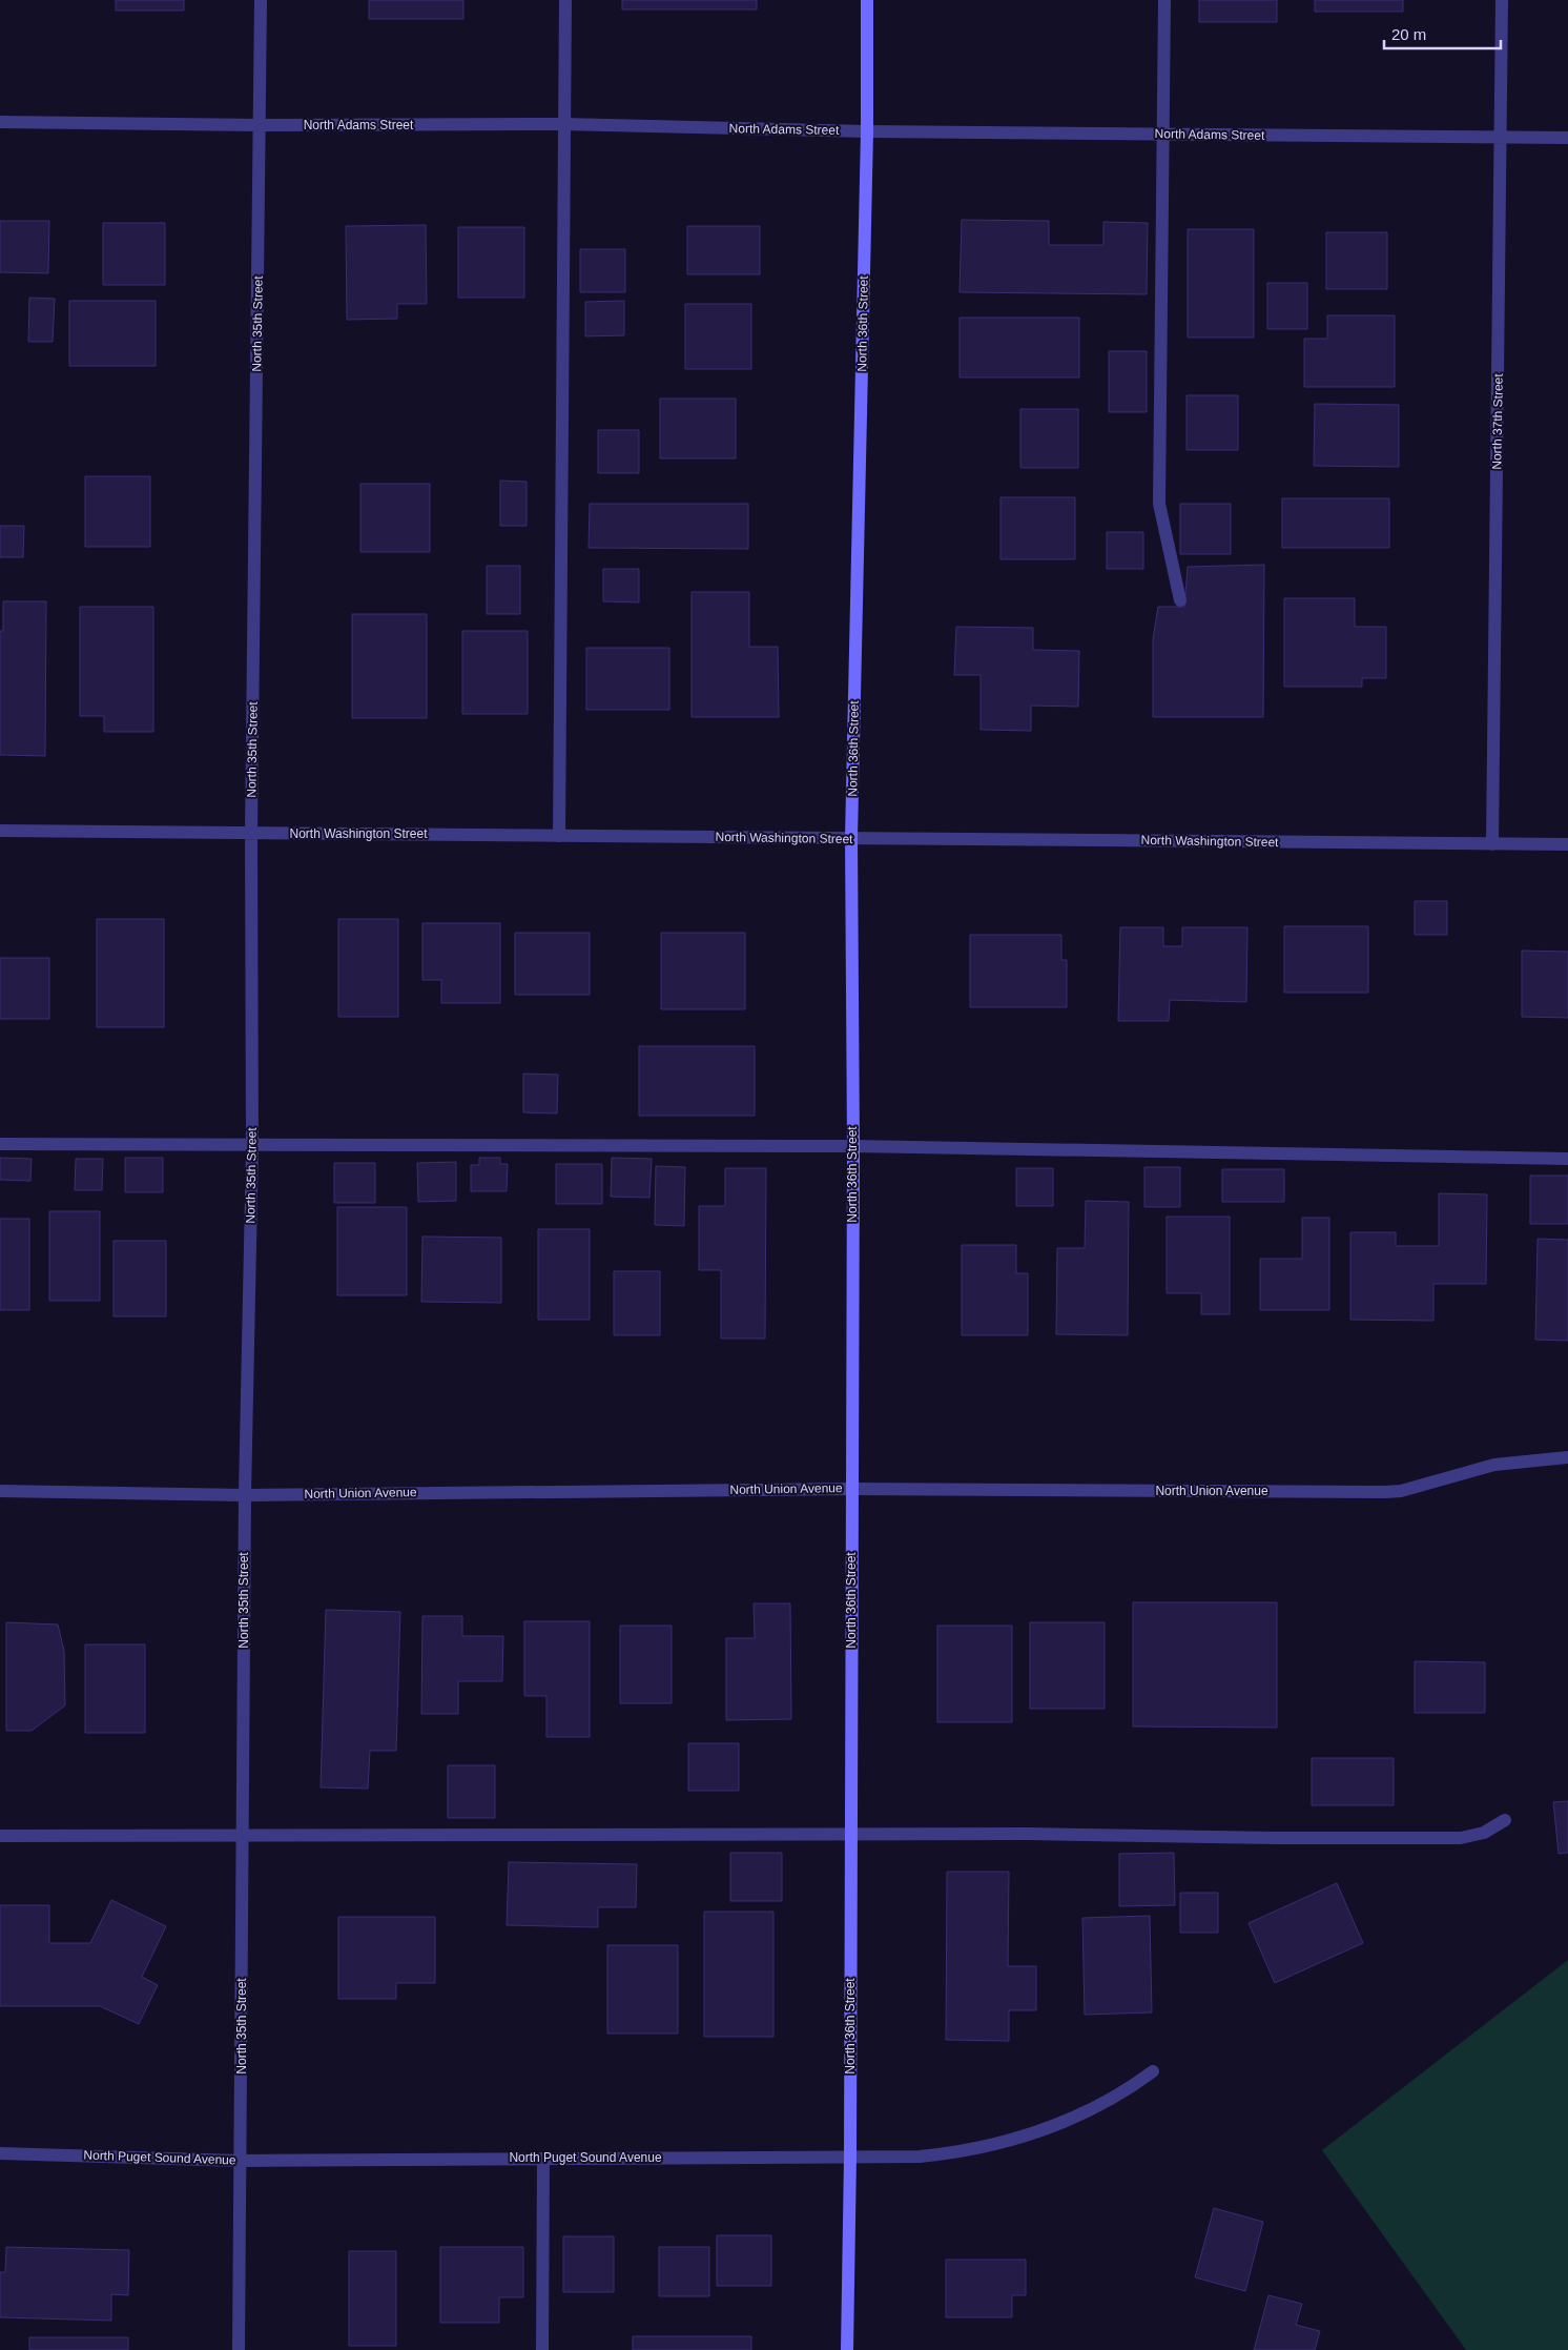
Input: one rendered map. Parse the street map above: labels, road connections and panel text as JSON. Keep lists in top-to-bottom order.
{
  "streets": {
    "street": [
      "North Adams Street",
      "North 35th Street",
      "North 36th Street",
      "North 37th Street",
      "North Washington Street",
      "North Union Avenue",
      "North Puget Sound Avenue"
    ]
  },
  "crossings": [
    ["North Adams Street", "North 35th Street"],
    ["North Adams Street", "North 36th Street"],
    ["North Adams Street", "North 37th Street"],
    ["North 35th Street", "North Washington Street"],
    ["North 35th Street", "North Union Avenue"],
    ["North 35th Street", "North Puget Sound Avenue"],
    ["North 36th Street", "North Washington Street"],
    ["North 36th Street", "North Union Avenue"],
    ["North 36th Street", "North Puget Sound Avenue"],
    ["North 37th Street", "North Washington Street"]
  ],
  "scale_bar": "20 m"
}
